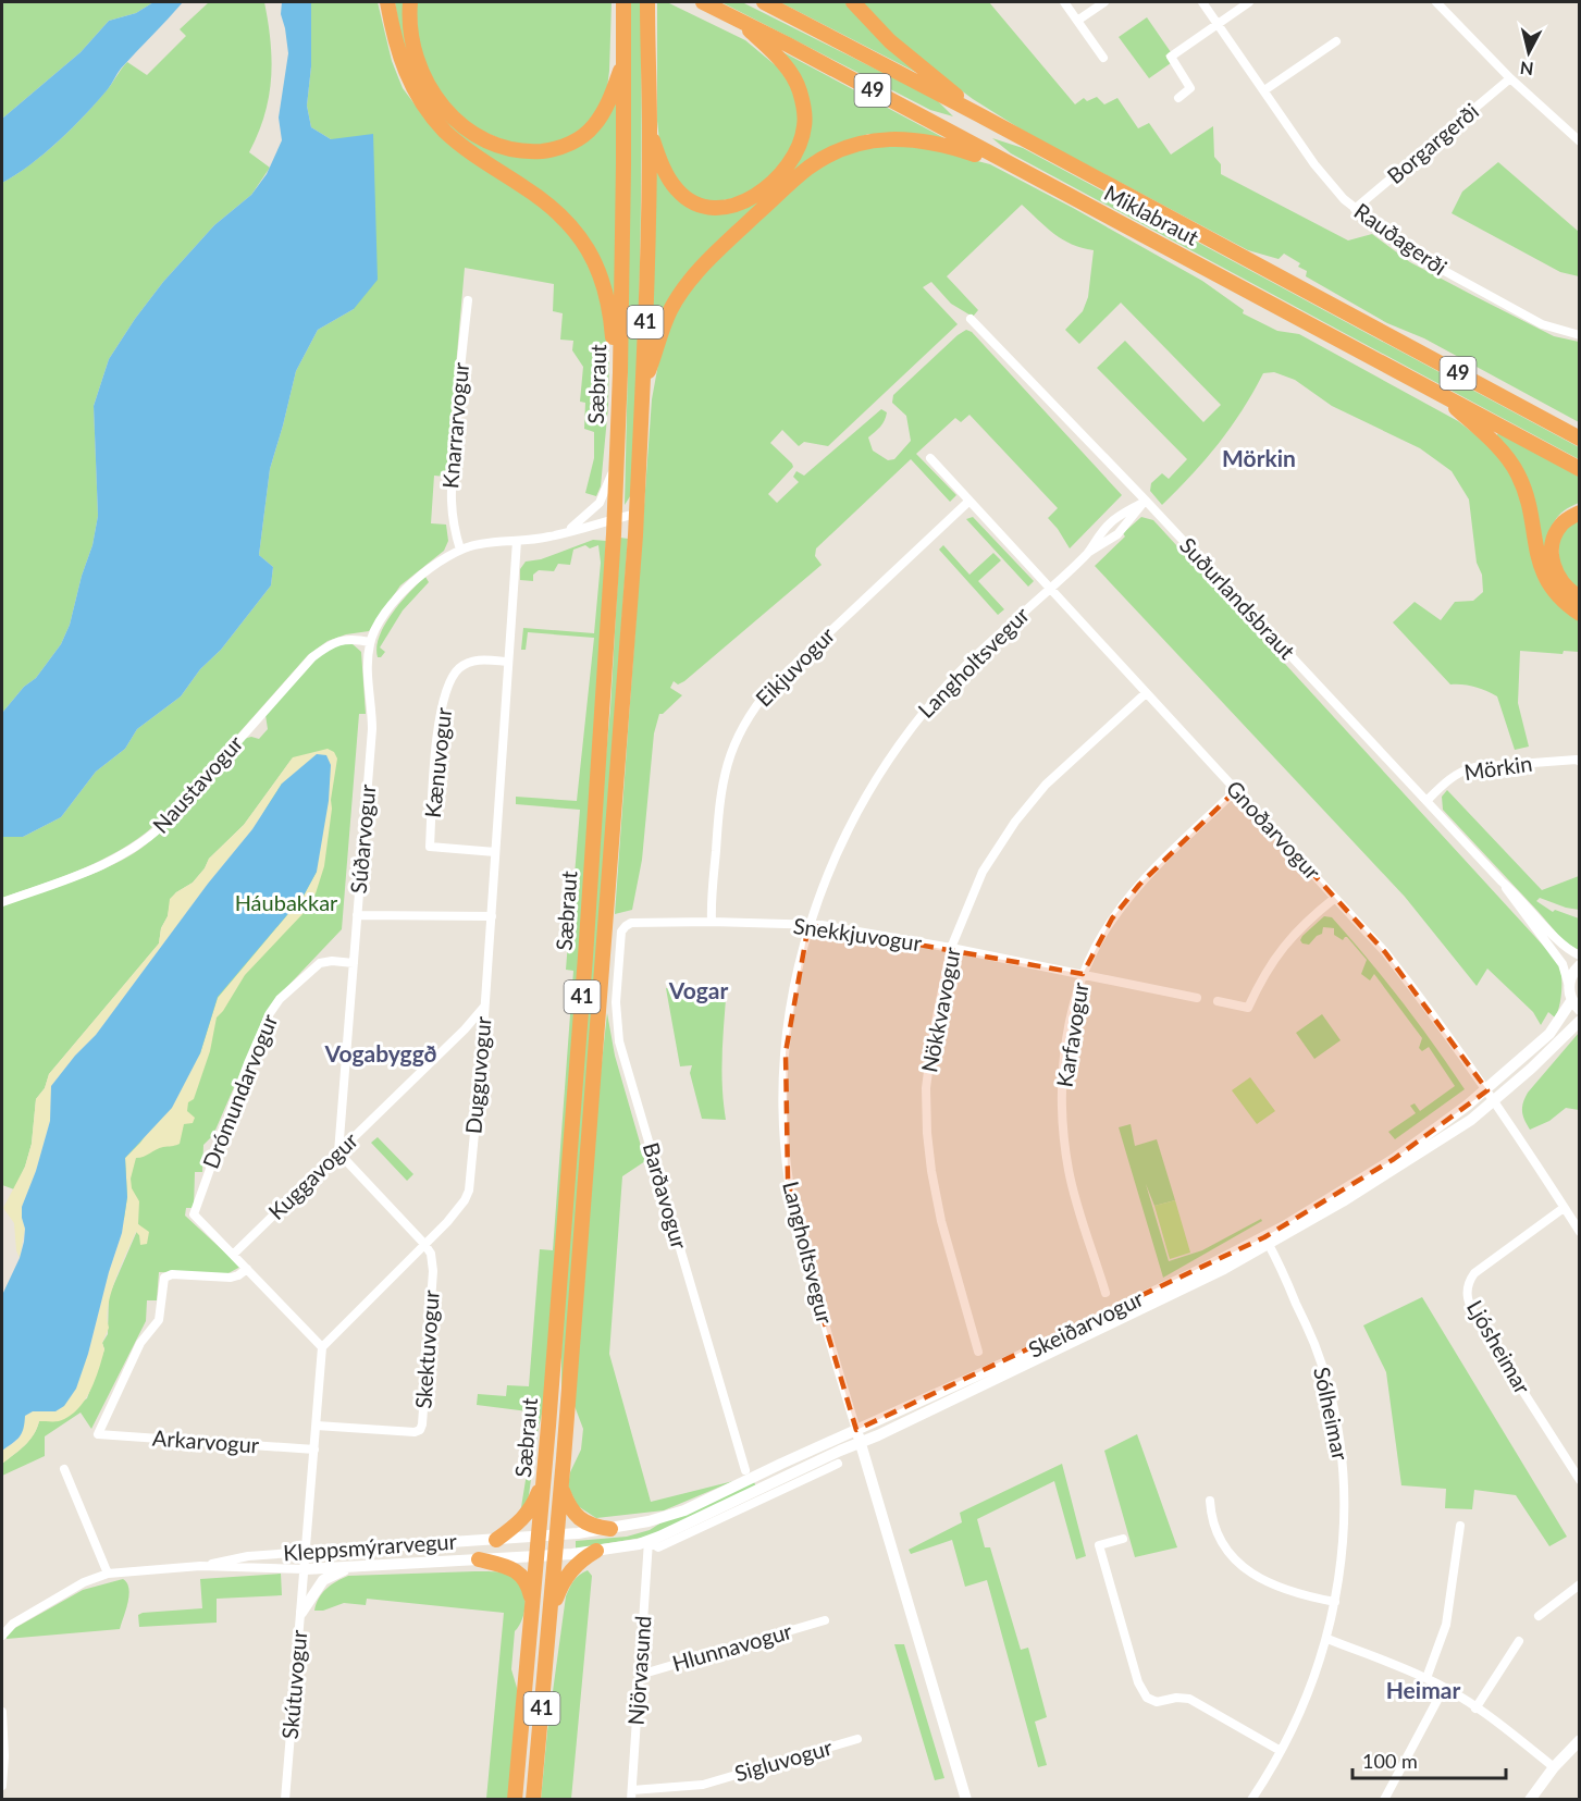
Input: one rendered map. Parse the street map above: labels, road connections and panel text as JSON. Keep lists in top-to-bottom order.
{
  "streets": {
    "highway": [
      "49",
      "Miklabraut",
      "41",
      "Sæbraut"
    ],
    "street": [
      "Borgargerði",
      "Rauðagerði",
      "Knarrarvogur",
      "Suðurlandsbraut",
      "Langholtsvegur",
      "Eikjuvogur",
      "Kænuvogur",
      "Mörkin",
      "Naustavogur",
      "Gnoðarvogur",
      "Súðarvogur",
      "Snekkjuvogur",
      "Nökkvavogur",
      "Karfavogur",
      "Dugguvogur",
      "Drómundarvogur",
      "Kuggavogur",
      "Barðavogur",
      "Skeiðarvogur",
      "Ljósheimar",
      "Skektuvogur",
      "Sólheimar",
      "Arkarvogur",
      "Kleppsmýrarvegur",
      "Hlunnavogur",
      "Njörvasund",
      "Skútuvogur",
      "Sigluvogur"
    ]
  },
  "crossings": [
    ["Borgargerði", "Rauðagerði"],
    ["41", "Sæbraut"],
    ["Sæbraut", "Súðarvogur"],
    ["Sæbraut", "Skeiðarvogur"],
    ["Sæbraut", "Kleppsmýrarvegur"],
    ["Knarrarvogur", "Súðarvogur"],
    ["Suðurlandsbraut", "Langholtsvegur"],
    ["Suðurlandsbraut", "Mörkin"],
    ["Suðurlandsbraut", "Skeiðarvogur"],
    ["Langholtsvegur", "Gnoðarvogur"],
    ["Langholtsvegur", "Snekkjuvogur"],
    ["Langholtsvegur", "Skeiðarvogur"],
    ["Eikjuvogur", "Gnoðarvogur"],
    ["Eikjuvogur", "Snekkjuvogur"],
    ["Kænuvogur", "Dugguvogur"],
    ["Naustavogur", "Súðarvogur"],
    ["Gnoðarvogur", "Nökkvavogur"],
    ["Gnoðarvogur", "Karfavogur"],
    ["Gnoðarvogur", "Skeiðarvogur"],
    ["Gnoðarvogur", "Ljósheimar"],
    ["Súðarvogur", "Dugguvogur"],
    ["Súðarvogur", "Drómundarvogur"],
    ["Súðarvogur", "Kuggavogur"],
    ["Snekkjuvogur", "Nökkvavogur"],
    ["Snekkjuvogur", "Karfavogur"],
    ["Snekkjuvogur", "Barðavogur"],
    ["Dugguvogur", "Kuggavogur"],
    ["Dugguvogur", "Skektuvogur"],
    ["Drómundarvogur", "Kuggavogur"],
    ["Skeiðarvogur", "Sólheimar"],
    ["Skeiðarvogur", "Kleppsmýrarvegur"],
    ["Skeiðarvogur", "Njörvasund"],
    ["Kleppsmýrarvegur", "Skútuvogur"],
    ["Hlunnavogur", "Njörvasund"],
    ["Njörvasund", "Sigluvogur"]
  ],
  "districts": [
    "Mörkin",
    "Vogar",
    "Vogabyggð",
    "Heimar"
  ],
  "parks": ["Háubakkar"],
  "scale_bar": "100 m",
  "north": "bottom"
}
